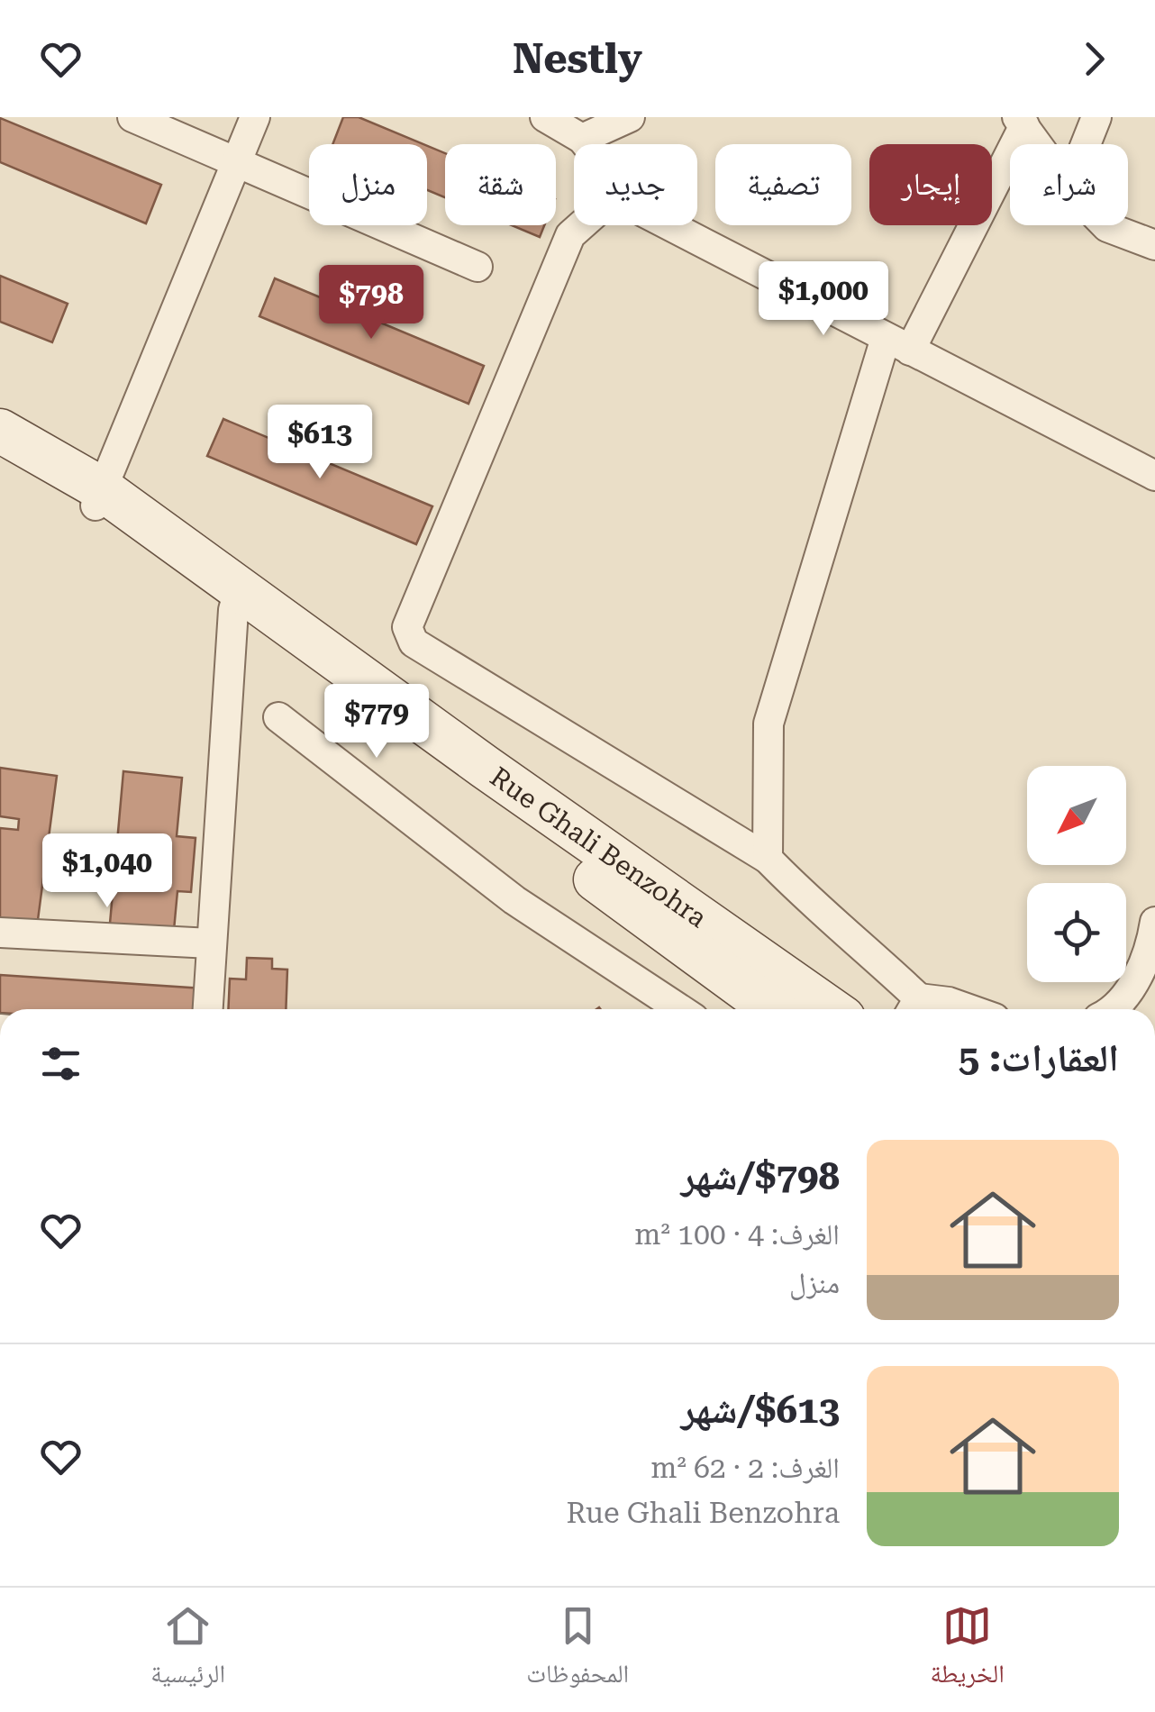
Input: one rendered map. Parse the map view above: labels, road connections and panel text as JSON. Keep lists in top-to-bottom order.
{
  "streets": {
    "main road": ["Rue Ghali Benzohra"]
  },
  "north": "bottom left",
  "page": {
    "header": "Nestly",
    "chip": [
      "شراء",
      "إيجار",
      "تصفية",
      "جديد",
      "شقة",
      "منزل"
    ],
    "price": [
      "$1,000",
      "$798",
      "$613",
      "$779",
      "$1,040"
    ],
    "heading": "العقارات: 5",
    "list": [
      {
        "name": "$798/شهر",
        "note": "الغرف: 4 · 100 m² · منزل"
      },
      {
        "name": "$613/شهر",
        "note": "الغرف: 2 · 62 m² · Rue Ghali Benzohra"
      }
    ],
    "tabs": ["الخريطة", "المحفوظات", "الرئيسية"]
  }
}
